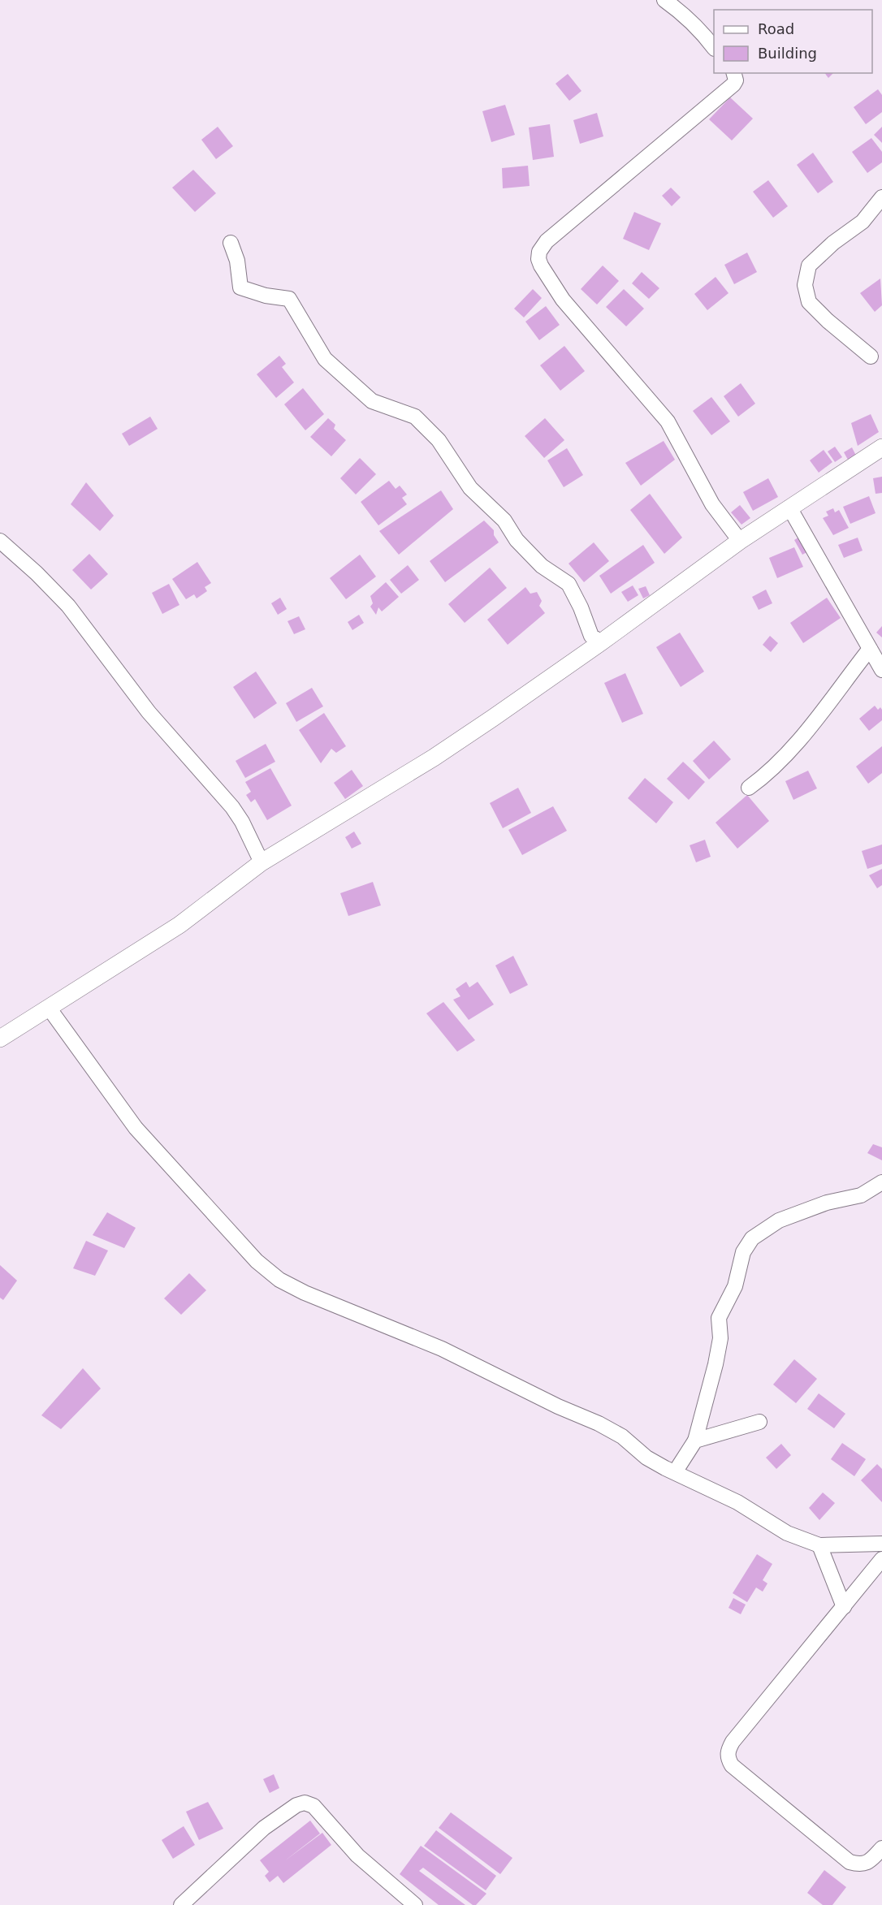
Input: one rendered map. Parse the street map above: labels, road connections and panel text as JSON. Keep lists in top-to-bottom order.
{
  "legend": ["Road", "Building"]
}
